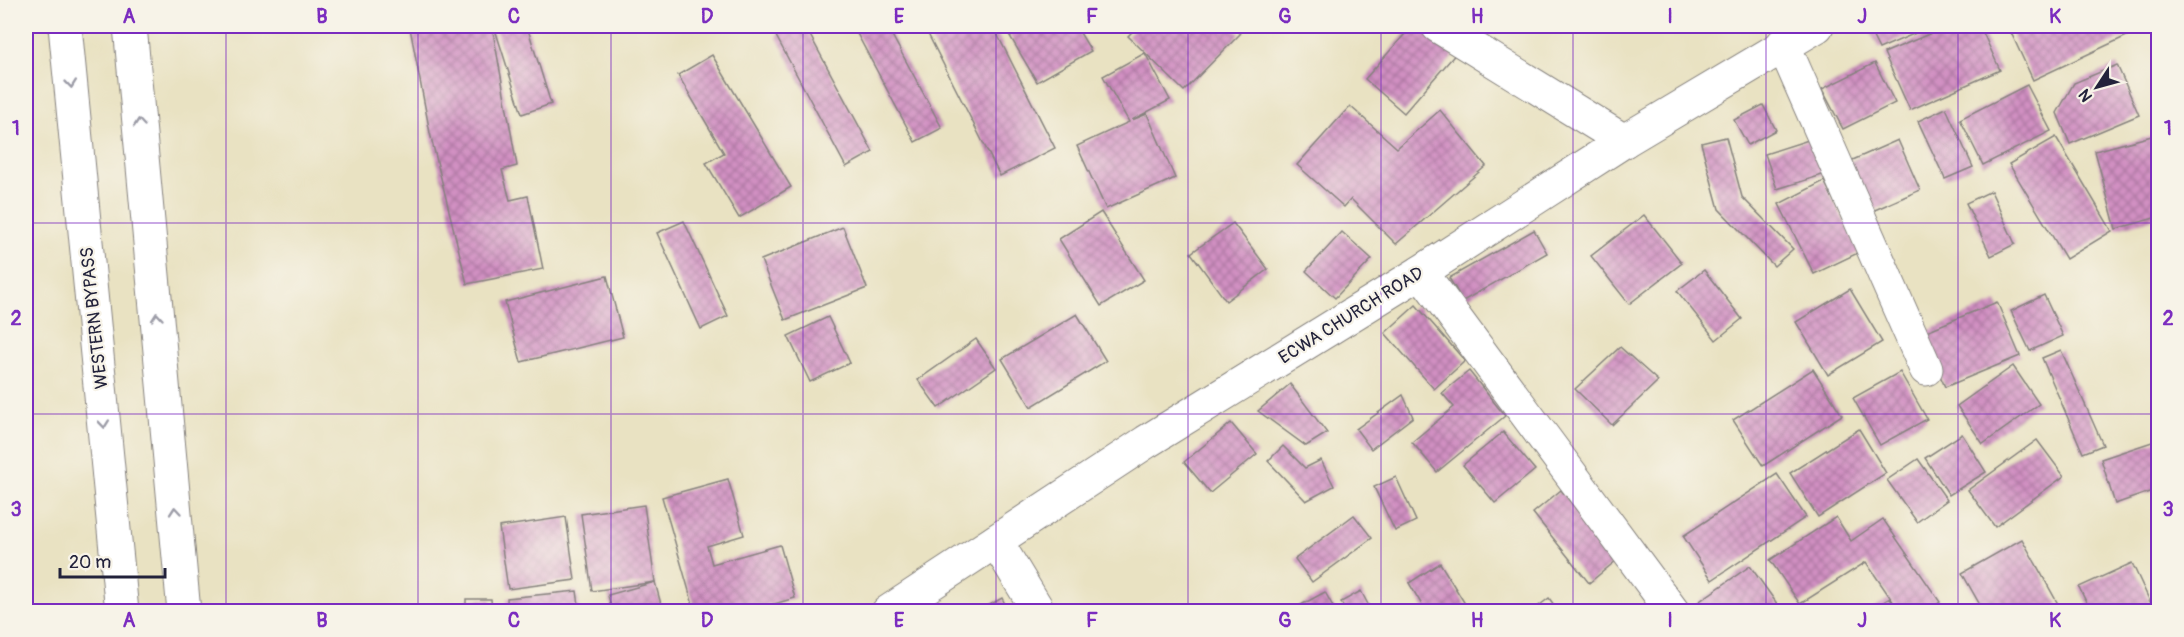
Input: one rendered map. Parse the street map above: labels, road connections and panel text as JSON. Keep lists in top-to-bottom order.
{
  "streets": {
    "street": ["ECWA CHURCH ROAD", "WESTERN BYPASS"]
  },
  "scale_bar": "20 m",
  "north": "bottom left",
  "grid": {
    "columns": [
      "A",
      "B",
      "C",
      "D",
      "E",
      "F",
      "G",
      "H",
      "I",
      "J",
      "K"
    ],
    "rows": ["1", "2", "3"]
  }
}
